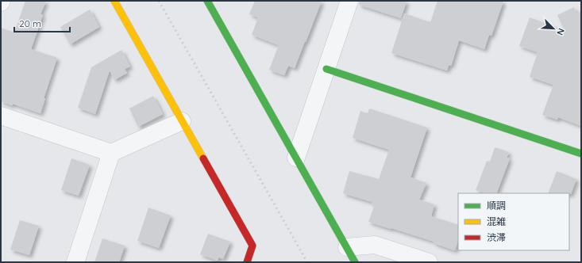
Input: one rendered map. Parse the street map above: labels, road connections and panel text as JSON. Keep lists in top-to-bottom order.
{
  "legend": ["順調", "混雑", "渋滞"],
  "scale_bar": "20 m",
  "north": "bottom right"
}
